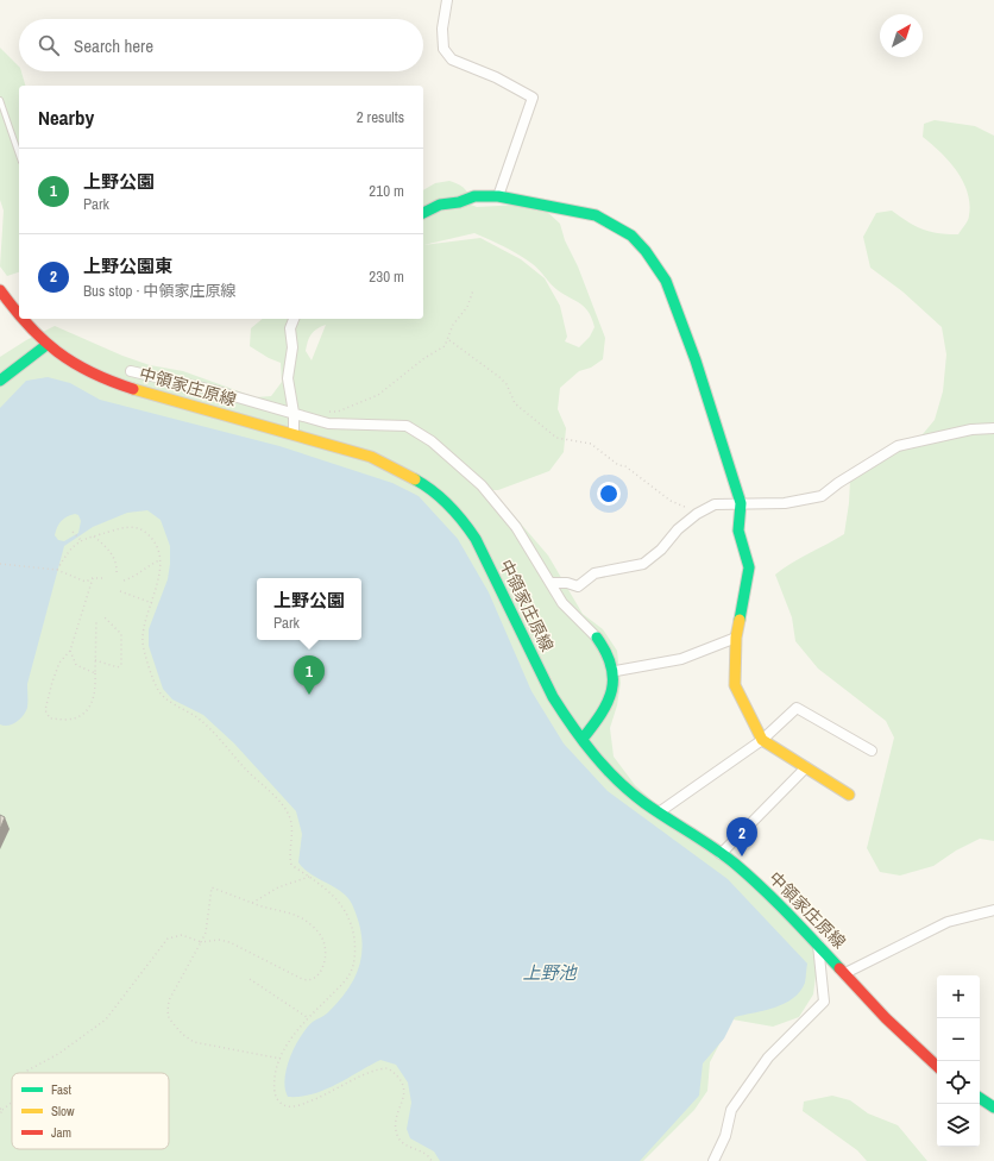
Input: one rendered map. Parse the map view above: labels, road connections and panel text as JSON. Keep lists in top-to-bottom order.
{
  "streets": {
    "main road": ["中領家庄原線"]
  },
  "water": ["上野池"],
  "legend": ["Fast", "Slow", "Jam"],
  "north": "top right",
  "page": {
    "search": "Search here",
    "heading": ["Nearby", "2 results"],
    "list": [
      {
        "mark": "1",
        "name": "上野公園",
        "note": "Park",
        "value": "210 m"
      },
      {
        "mark": "2",
        "name": "上野公園東",
        "note": "Bus stop · 中領家庄原線",
        "value": "230 m"
      }
    ],
    "popup": ["上野公園", "Park"],
    "pins": ["1", "2"],
    "map_buttons": ["+", "−"]
  }
}
